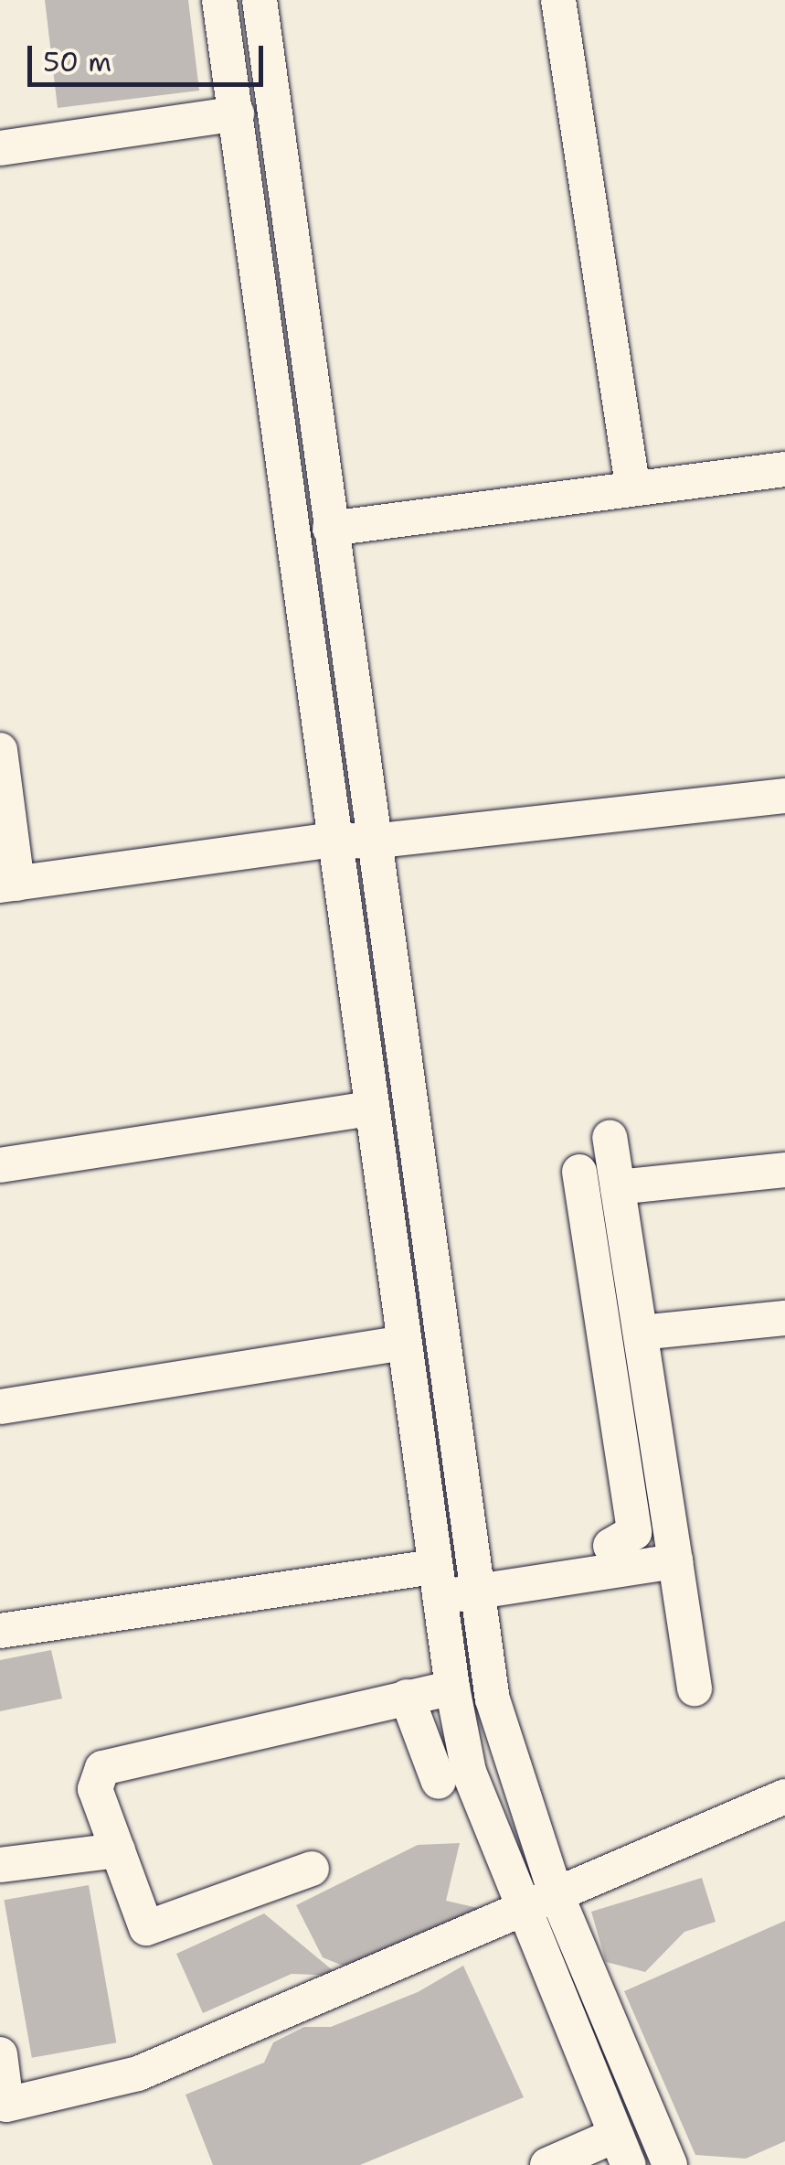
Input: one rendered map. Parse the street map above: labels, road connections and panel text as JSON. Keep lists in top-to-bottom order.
{
  "scale_bar": "50 m"
}
